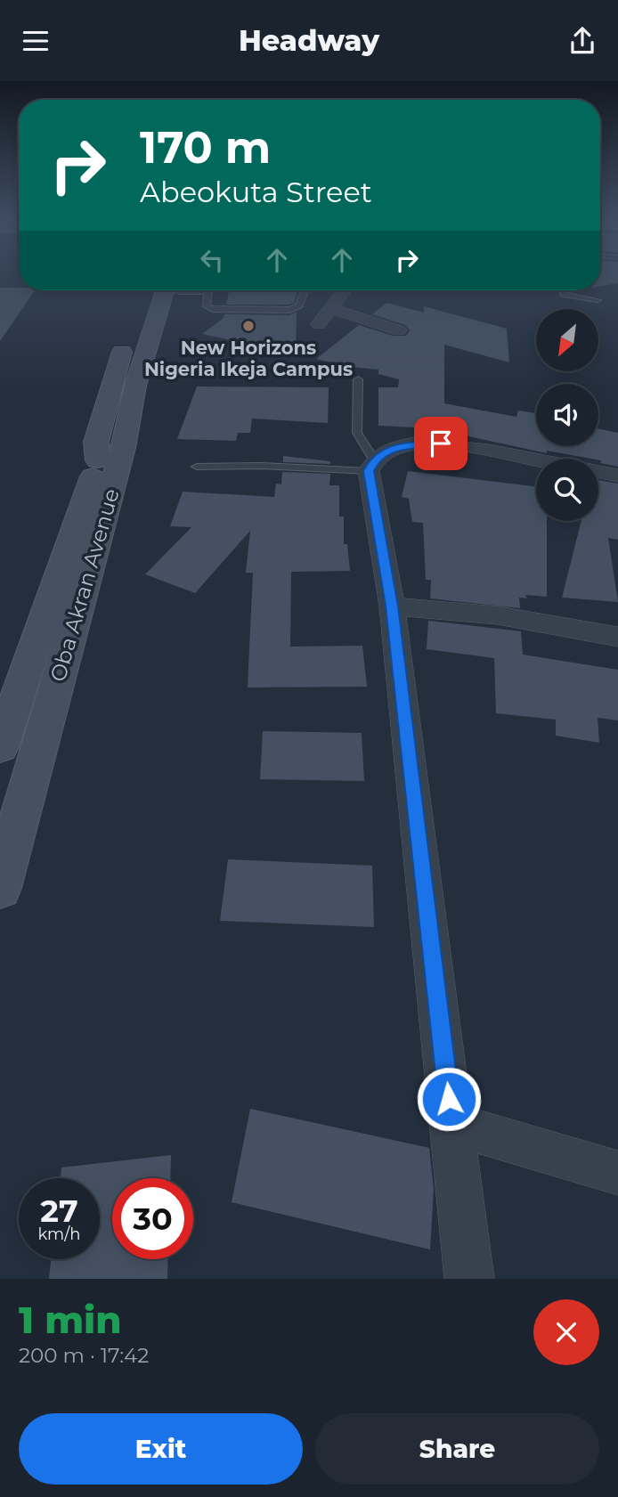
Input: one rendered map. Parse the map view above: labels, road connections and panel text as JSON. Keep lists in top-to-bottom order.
{
  "streets": {
    "main road": ["Oba Akran Avenue"]
  },
  "places": ["New Horizons Nigeria Ikeja Campus"],
  "north": "bottom left",
  "page": {
    "header": "Headway",
    "turn": ["170 m", "Abeokuta Street"],
    "speed": "27 km/h",
    "limit": "30",
    "heading": ["1 min", "200 m · 17:42"],
    "buttons": ["Exit", "Share"]
  }
}
